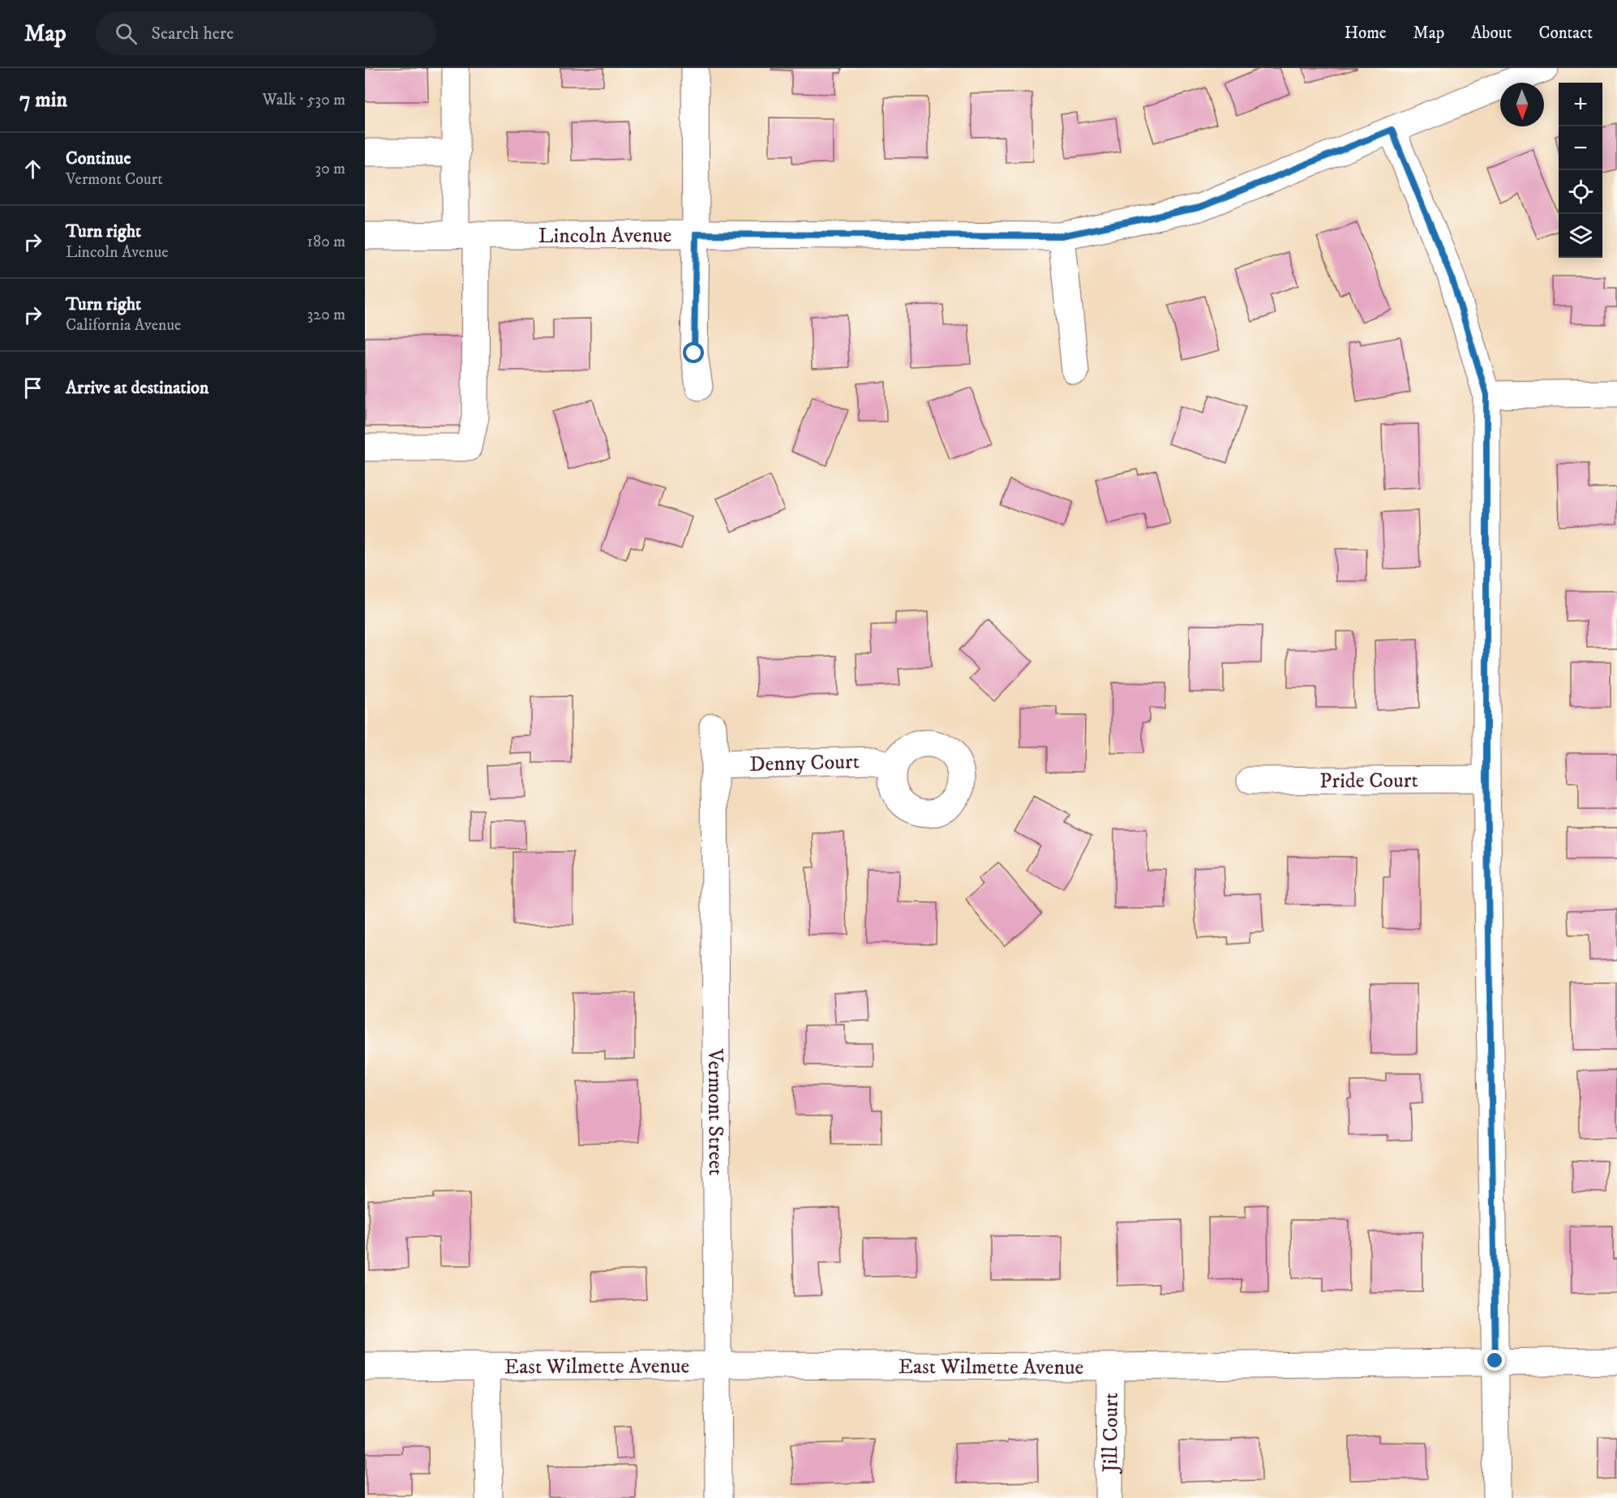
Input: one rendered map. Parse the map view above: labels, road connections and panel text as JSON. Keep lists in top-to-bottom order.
{
  "streets": {
    "street": [
      "Lincoln Avenue",
      "Denny Court",
      "Pride Court",
      "Vermont Street",
      "East Wilmette Avenue",
      "Jill Court"
    ]
  },
  "crossings": [
    ["Denny Court", "Vermont Street"],
    ["Vermont Street", "East Wilmette Avenue"],
    ["East Wilmette Avenue", "Jill Court"]
  ],
  "north": "bottom",
  "page": {
    "header": "Map",
    "search": "Search here",
    "nav": [
      "Home",
      "Map",
      "About",
      "Contact"
    ],
    "heading": ["7 min", "Walk · 530 m"],
    "map_buttons": ["+", "−"],
    "list": [
      ["Continue", "Vermont Court", "30 m"],
      ["Turn right", "Lincoln Avenue", "180 m"],
      ["Turn right", "California Avenue", "320 m"],
      "Arrive at destination"
    ]
  }
}
